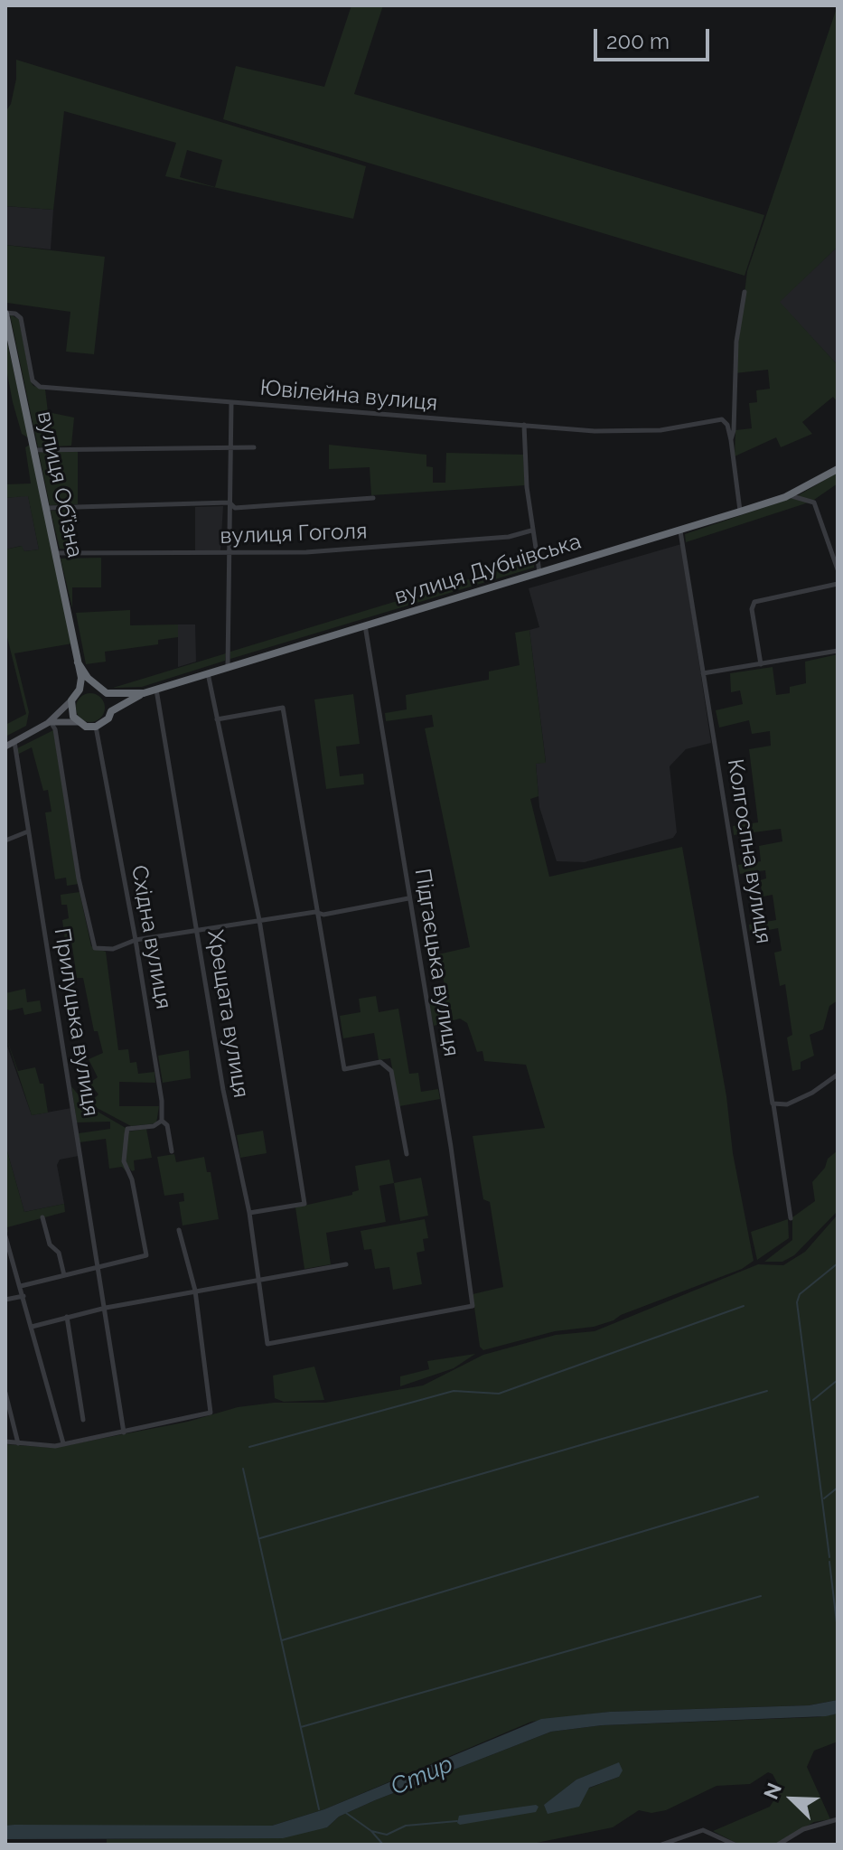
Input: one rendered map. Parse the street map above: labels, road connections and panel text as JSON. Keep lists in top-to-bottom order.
{
  "streets": {
    "highway": ["вулиця Об’їзна", "вулиця Дубнівська"],
    "street": [
      "Ювілейна вулиця",
      "вулиця Гоголя",
      "Колгоспна вулиця",
      "Східна вулиця",
      "Підгаєцька вулиця",
      "Хрещата вулиця",
      "Прилуцька вулиця"
    ]
  },
  "crossings": [
    ["Ювілейна вулиця", "вулиця Об’їзна"],
    ["вулиця Об’їзна", "вулиця Гоголя"],
    ["вулиця Об’їзна", "Східна вулиця"],
    ["вулиця Дубнівська", "Колгоспна вулиця"],
    ["вулиця Дубнівська", "Підгаєцька вулиця"],
    ["вулиця Дубнівська", "Хрещата вулиця"],
    ["Підгаєцька вулиця", "Хрещата вулиця"]
  ],
  "water": ["Стир"],
  "scale_bar": "200 m",
  "north": "top left"
}
